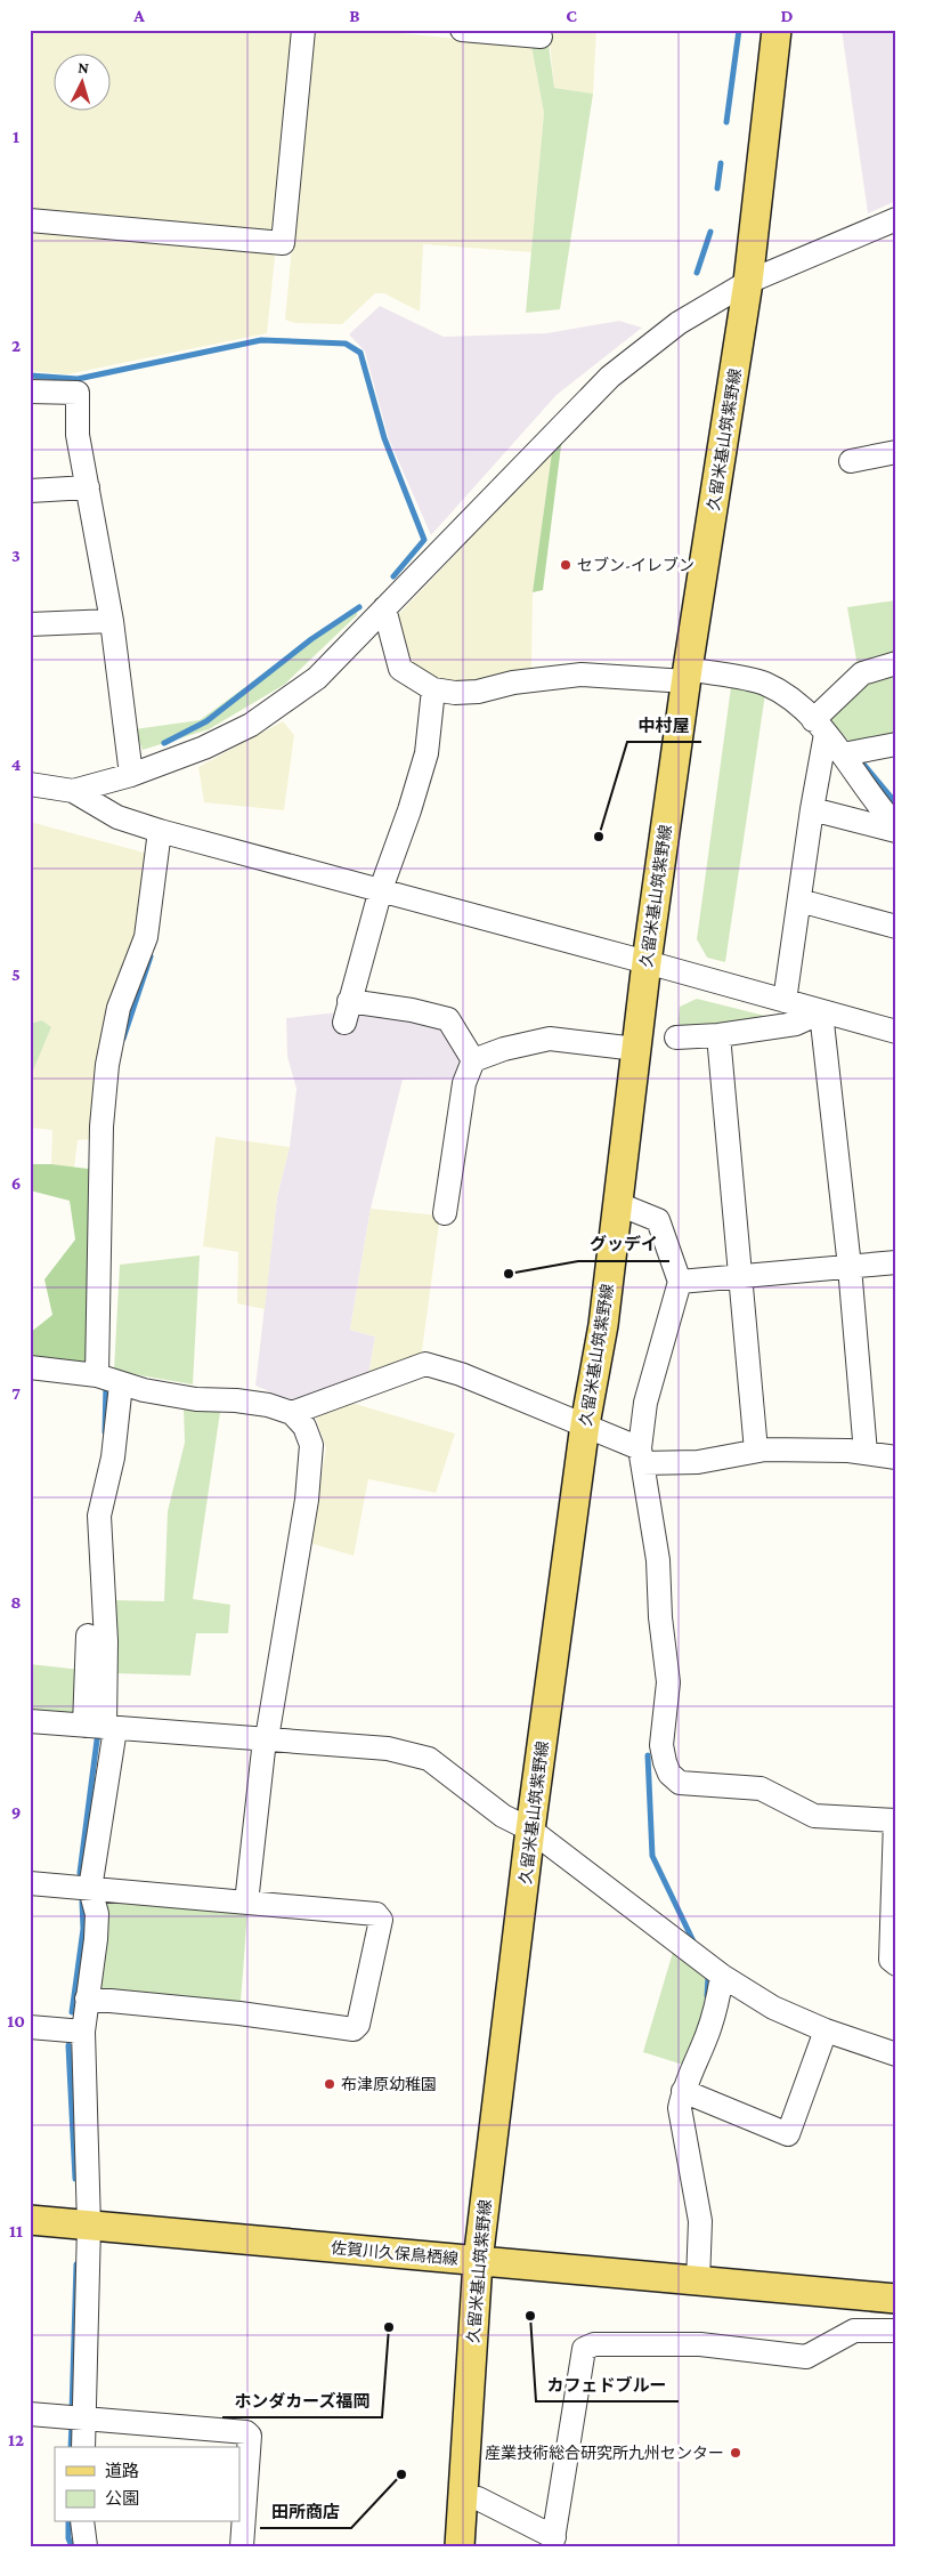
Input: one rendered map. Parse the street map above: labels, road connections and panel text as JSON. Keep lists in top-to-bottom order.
{
  "streets": {
    "main road": ["久留米基山筑紫野線", "佐賀川久保鳥栖線"]
  },
  "crossings": [
    ["久留米基山筑紫野線", "佐賀川久保鳥栖線"]
  ],
  "places": [
    "セブン-イレブン",
    "中村屋",
    "グッデイ",
    "布津原幼稚園",
    "カフェドブルー",
    "ホンダカーズ福岡",
    "産業技術総合研究所九州センター",
    "田所商店"
  ],
  "legend": ["道路", "公園"],
  "north": "top",
  "grid": {
    "columns": [
      "A",
      "B",
      "C",
      "D"
    ],
    "rows": [
      "1",
      "2",
      "3",
      "4",
      "5",
      "6",
      "7",
      "8",
      "9",
      "10",
      "11",
      "12"
    ]
  }
}
